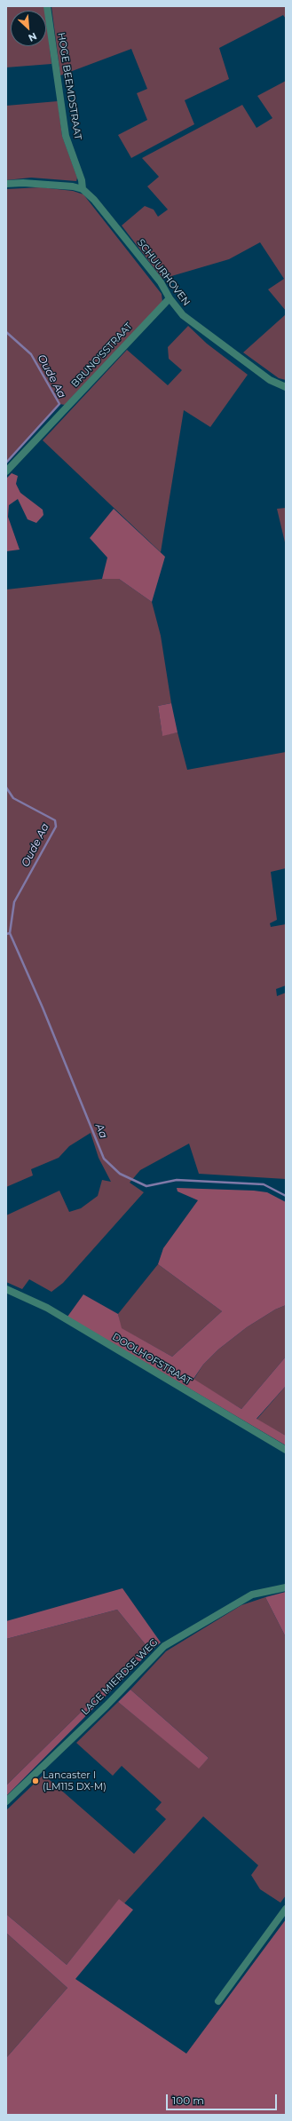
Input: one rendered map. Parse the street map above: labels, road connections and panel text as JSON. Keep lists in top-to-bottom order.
{
  "streets": {
    "street": [
      "HOGE BEEMDSTRAAT",
      "SCHUURHOVEN",
      "BRUNO'SSTRAAT",
      "DOOLHOFSTRAAT",
      "LAGE MIERDSE WEG"
    ]
  },
  "crossings": [
    ["HOGE BEEMDSTRAAT", "SCHUURHOVEN"],
    ["SCHUURHOVEN", "BRUNO'SSTRAAT"]
  ],
  "water": ["Oude Aa", "Aa"],
  "places": ["Lancaster I (LM115 DX-M)"],
  "scale_bar": "100 m",
  "north": "bottom right"
}
